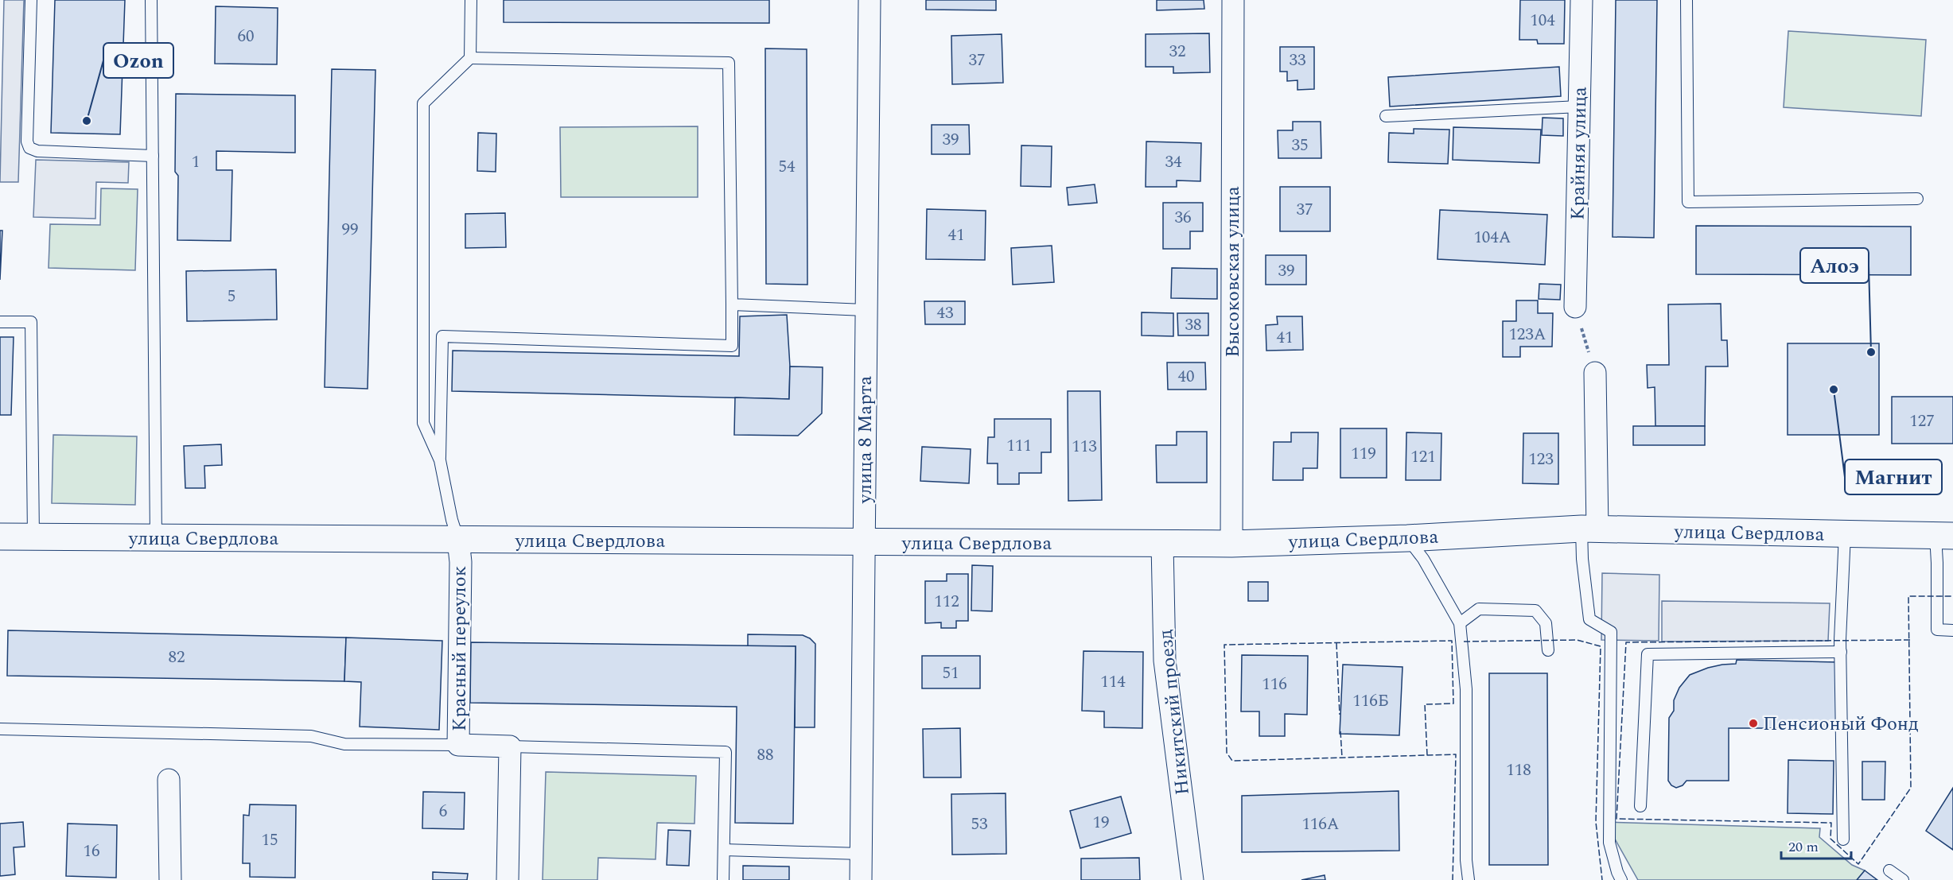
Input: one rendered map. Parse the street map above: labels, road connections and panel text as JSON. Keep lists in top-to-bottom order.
{
  "streets": {
    "street": [
      "Крайняя улица",
      "Высоковская улица",
      "улица 8 Марта",
      "улица Свердлова",
      "Красный переулок",
      "Никитский проезд"
    ]
  },
  "crossings": [
    ["Высоковская улица", "улица Свердлова"],
    ["улица 8 Марта", "улица Свердлова"],
    ["улица Свердлова", "Красный переулок"],
    ["улица Свердлова", "Никитский проезд"]
  ],
  "places": [
    "Ozon",
    "Алоэ",
    "Магнит",
    "Пенсионый Фонд"
  ],
  "house_numbers": [
    "104",
    "60",
    "32",
    "37",
    "33",
    "39",
    "35",
    "1",
    "34",
    "54",
    "37",
    "36",
    "99",
    "41",
    "104А",
    "39",
    "5",
    "43",
    "38",
    "123А",
    "41",
    "40",
    "127",
    "111",
    "113",
    "119",
    "121",
    "123",
    "112",
    "82",
    "51",
    "114",
    "116",
    "116Б",
    "88",
    "118",
    "6",
    "19",
    "53",
    "116А",
    "15",
    "16"
  ],
  "scale_bar": "20 m"
}
